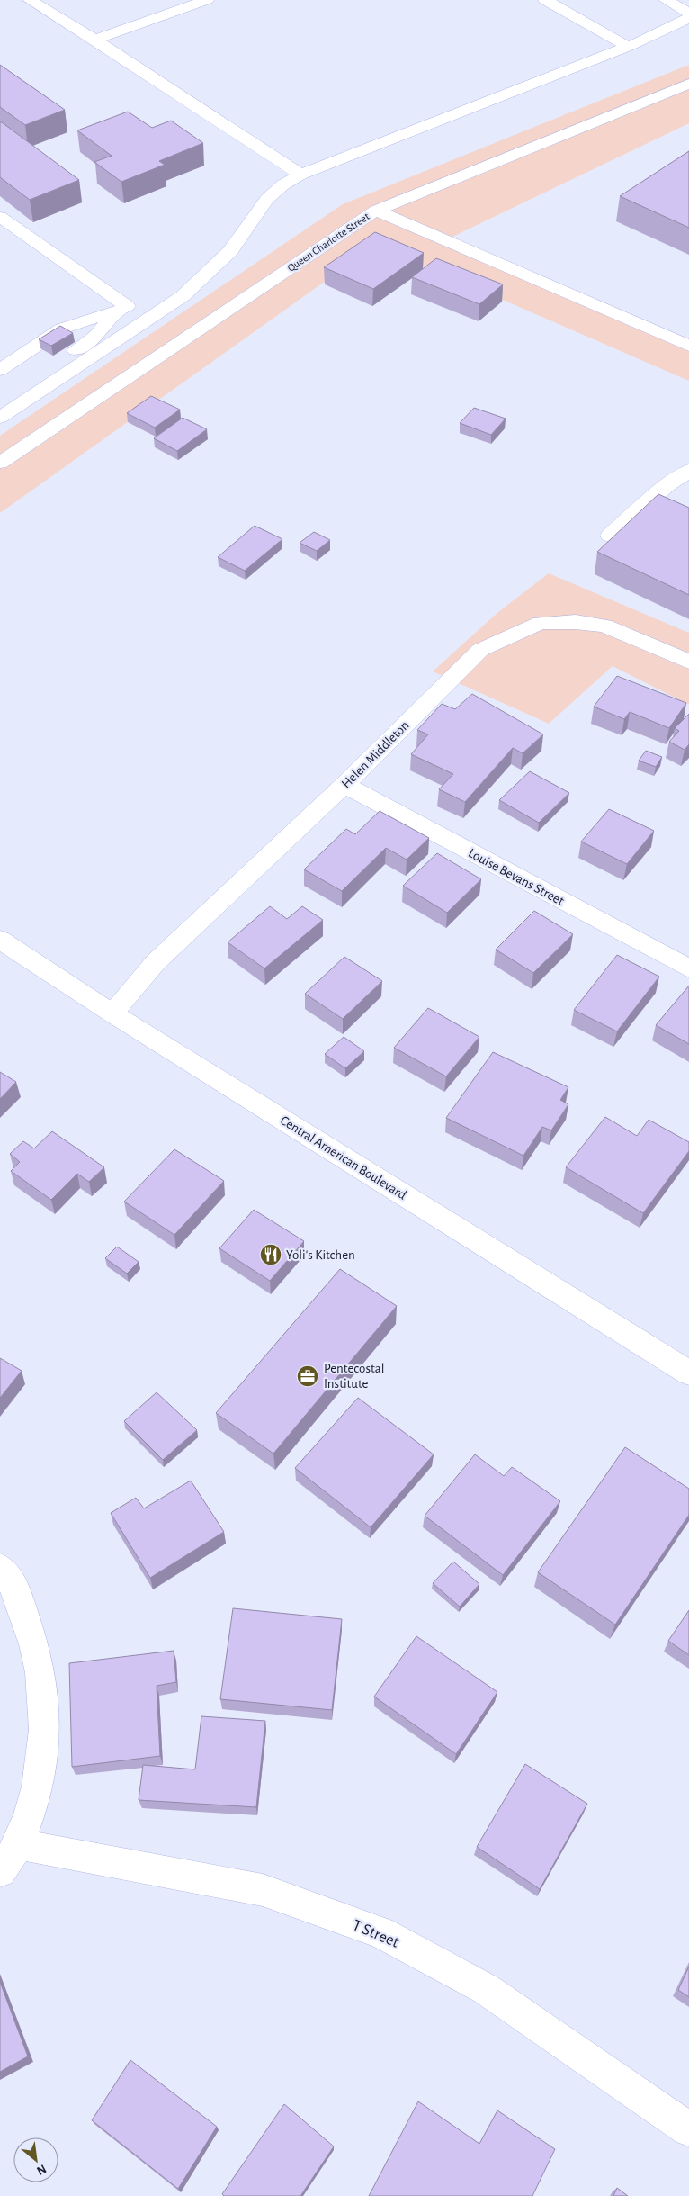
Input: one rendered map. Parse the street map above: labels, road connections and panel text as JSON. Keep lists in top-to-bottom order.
{
  "streets": {
    "street": [
      "Queen Charlotte Street",
      "Helen Middleton",
      "Louise Bevans Street",
      "Central American Boulevard",
      "T Street"
    ]
  },
  "crossings": [
    ["Helen Middleton", "Louise Bevans Street"],
    ["Helen Middleton", "Central American Boulevard"]
  ],
  "places": {
    "restaurant": ["Yoli's Kitchen"],
    "office": ["Pentecostal Institute"]
  },
  "north": "bottom right"
}
